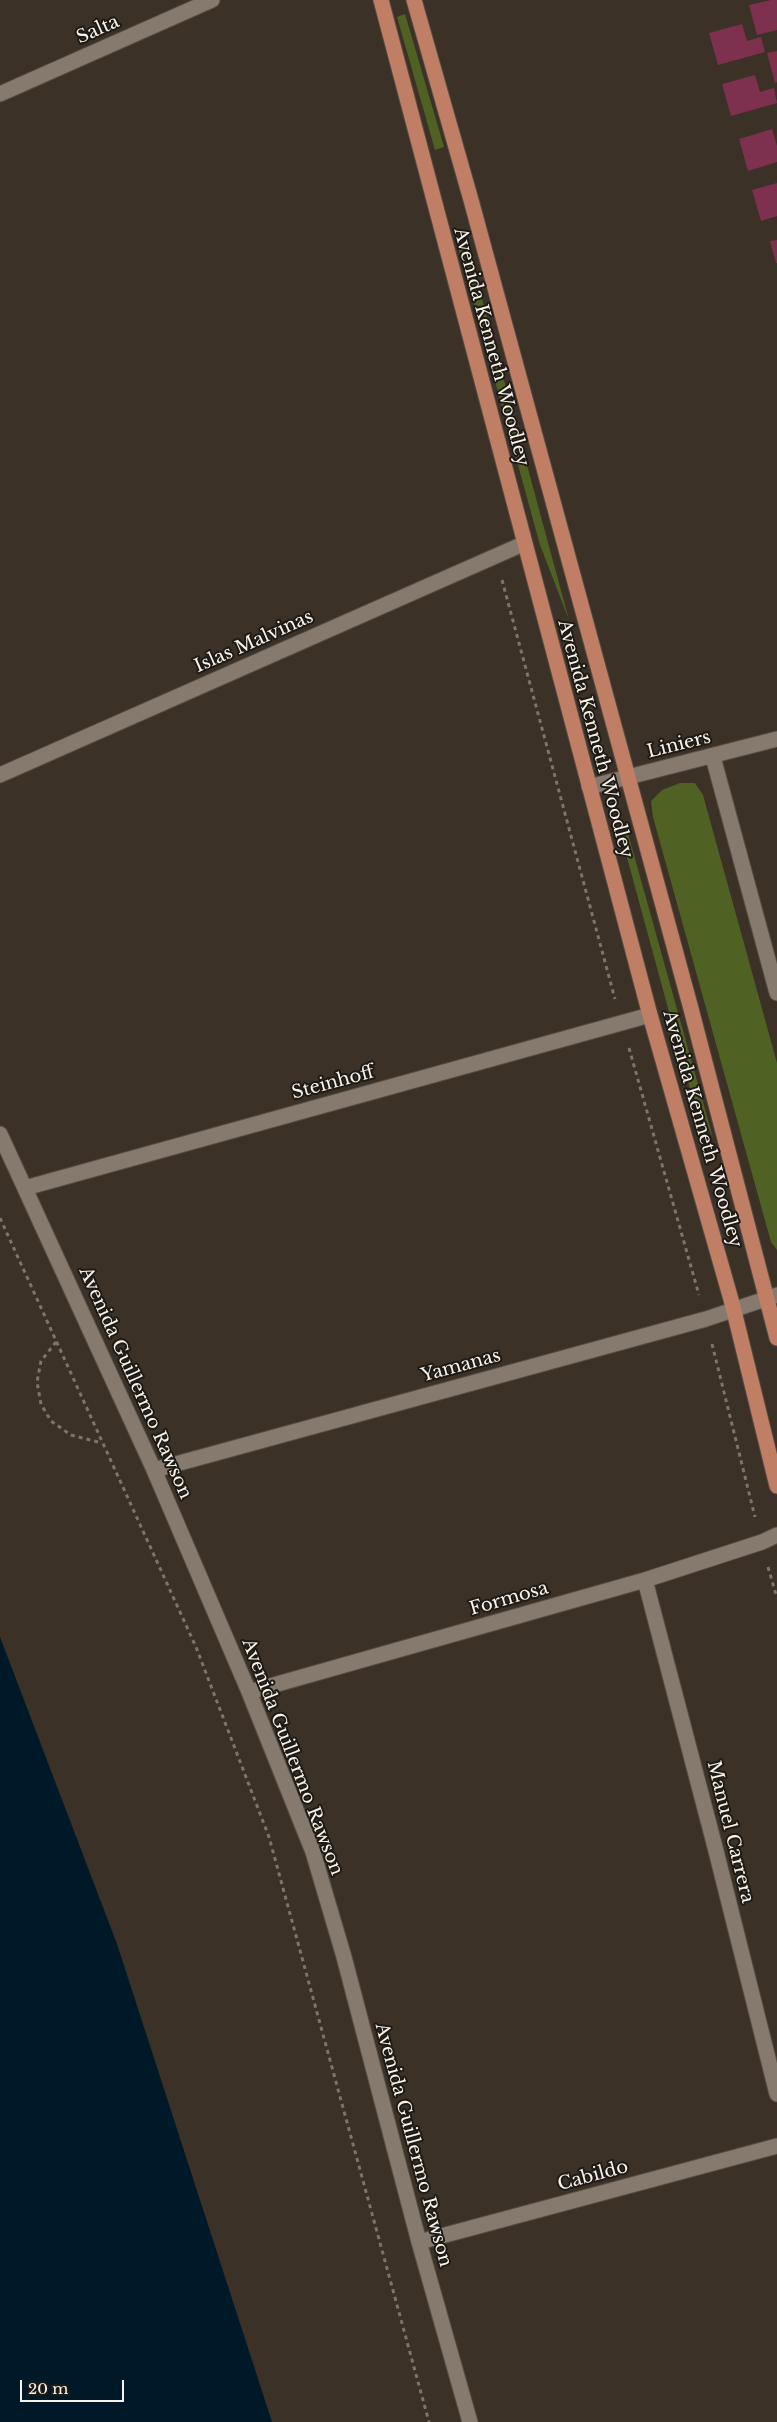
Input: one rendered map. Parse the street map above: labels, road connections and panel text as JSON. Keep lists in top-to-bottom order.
{
  "streets": {
    "main road": ["Avenida Kenneth Woodley"],
    "street": [
      "Salta",
      "Islas Malvinas",
      "Liniers",
      "Steinhoff",
      "Yamanas",
      "Avenida Guillermo Rawson",
      "Formosa",
      "Manuel Carrera",
      "Cabildo"
    ]
  },
  "crossings": [
    ["Avenida Kenneth Woodley", "Islas Malvinas"],
    ["Avenida Kenneth Woodley", "Liniers"],
    ["Avenida Kenneth Woodley", "Steinhoff"],
    ["Avenida Kenneth Woodley", "Yamanas"],
    ["Steinhoff", "Avenida Guillermo Rawson"],
    ["Yamanas", "Avenida Guillermo Rawson"],
    ["Avenida Guillermo Rawson", "Formosa"],
    ["Avenida Guillermo Rawson", "Cabildo"],
    ["Formosa", "Manuel Carrera"]
  ],
  "scale_bar": "20 m"
}
